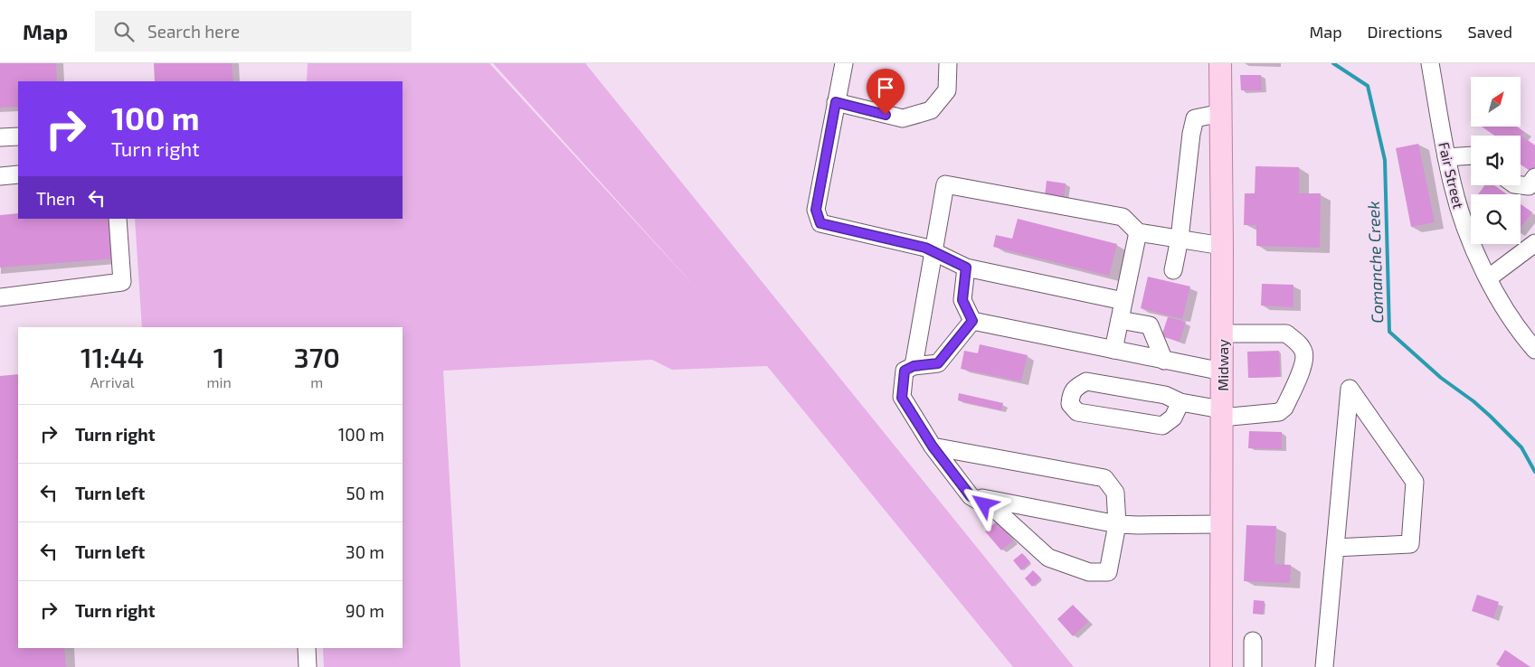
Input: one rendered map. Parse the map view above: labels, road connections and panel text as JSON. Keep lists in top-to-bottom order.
{
  "streets": {
    "main road": ["Midway"],
    "street": ["Fair Street"]
  },
  "water": ["Comanche Creek"],
  "north": "top right",
  "page": {
    "header": "Map",
    "search": "Search here",
    "nav": ["Map", "Directions", "Saved"],
    "turn": ["100 m", "Turn right"],
    "then": "Then",
    "eta": [
      "11:44",
      "Arrival",
      "1",
      "min",
      "370",
      "m"
    ],
    "list": [
      {
        "name": "Turn right",
        "value": "100 m"
      },
      {
        "name": "Turn left",
        "value": "50 m"
      },
      {
        "name": "Turn left",
        "value": "30 m"
      },
      {
        "name": "Turn right",
        "value": "90 m"
      }
    ]
  }
}
